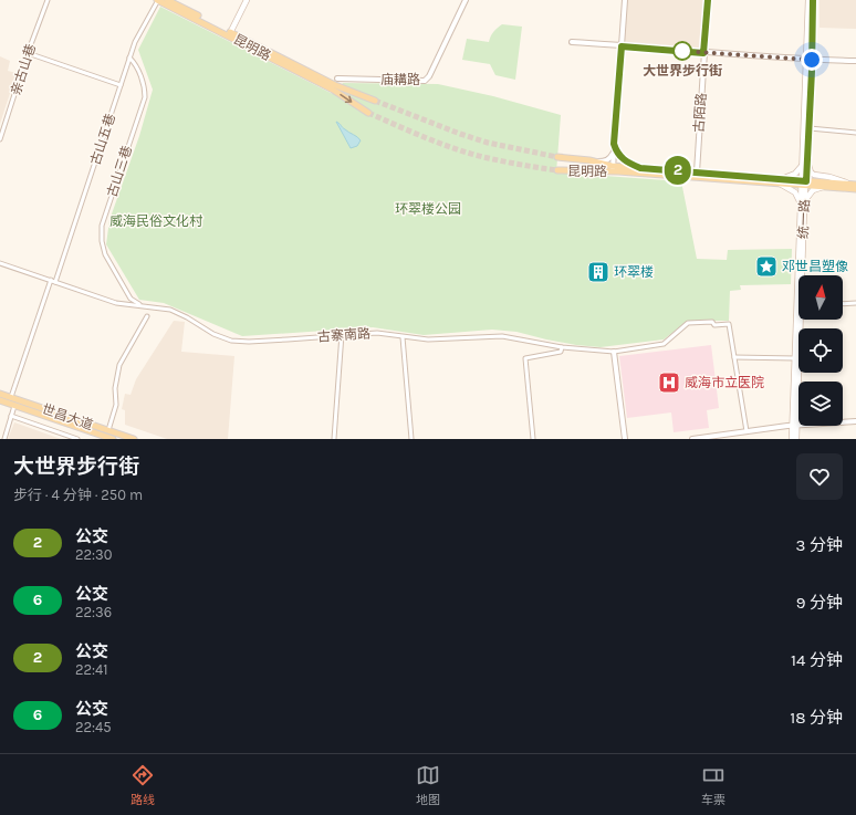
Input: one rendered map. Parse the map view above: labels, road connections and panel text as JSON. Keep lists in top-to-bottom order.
{
  "streets": {
    "main road": ["昆明路", "统一路", "世昌大道"],
    "street": [
      "亲古山巷",
      "庙耩路",
      "古陌路",
      "古山五巷",
      "古山三巷",
      "古寨南路"
    ]
  },
  "crossings": [
    ["昆明路", "古陌路"],
    ["昆明路", "古山五巷"],
    ["昆明路", "统一路"],
    ["古山五巷", "古山三巷"],
    ["古山五巷", "古寨南路"],
    ["古山三巷", "古寨南路"]
  ],
  "parks": ["环翠楼公园", "威海民俗文化村"],
  "places": {
    "other": ["大世界步行街"],
    "place": ["邓世昌塑像"],
    "building": ["环翠楼"],
    "hospital": ["威海市立医院"]
  },
  "lines": ["bus line 2"],
  "north": "top",
  "page": {
    "on_map": "2",
    "heading": ["大世界步行街", "步行 · 4 分钟 · 250 m"],
    "list": [
      {
        "mark": "2",
        "name": "公交",
        "note": "22:30",
        "value": "3 分钟"
      },
      {
        "mark": "6",
        "name": "公交",
        "note": "22:36",
        "value": "9 分钟"
      },
      {
        "mark": "2",
        "name": "公交",
        "note": "22:41",
        "value": "14 分钟"
      },
      {
        "mark": "6",
        "name": "公交",
        "note": "22:45",
        "value": "18 分钟"
      }
    ],
    "tabs": ["路线", "地图", "车票"]
  }
}
